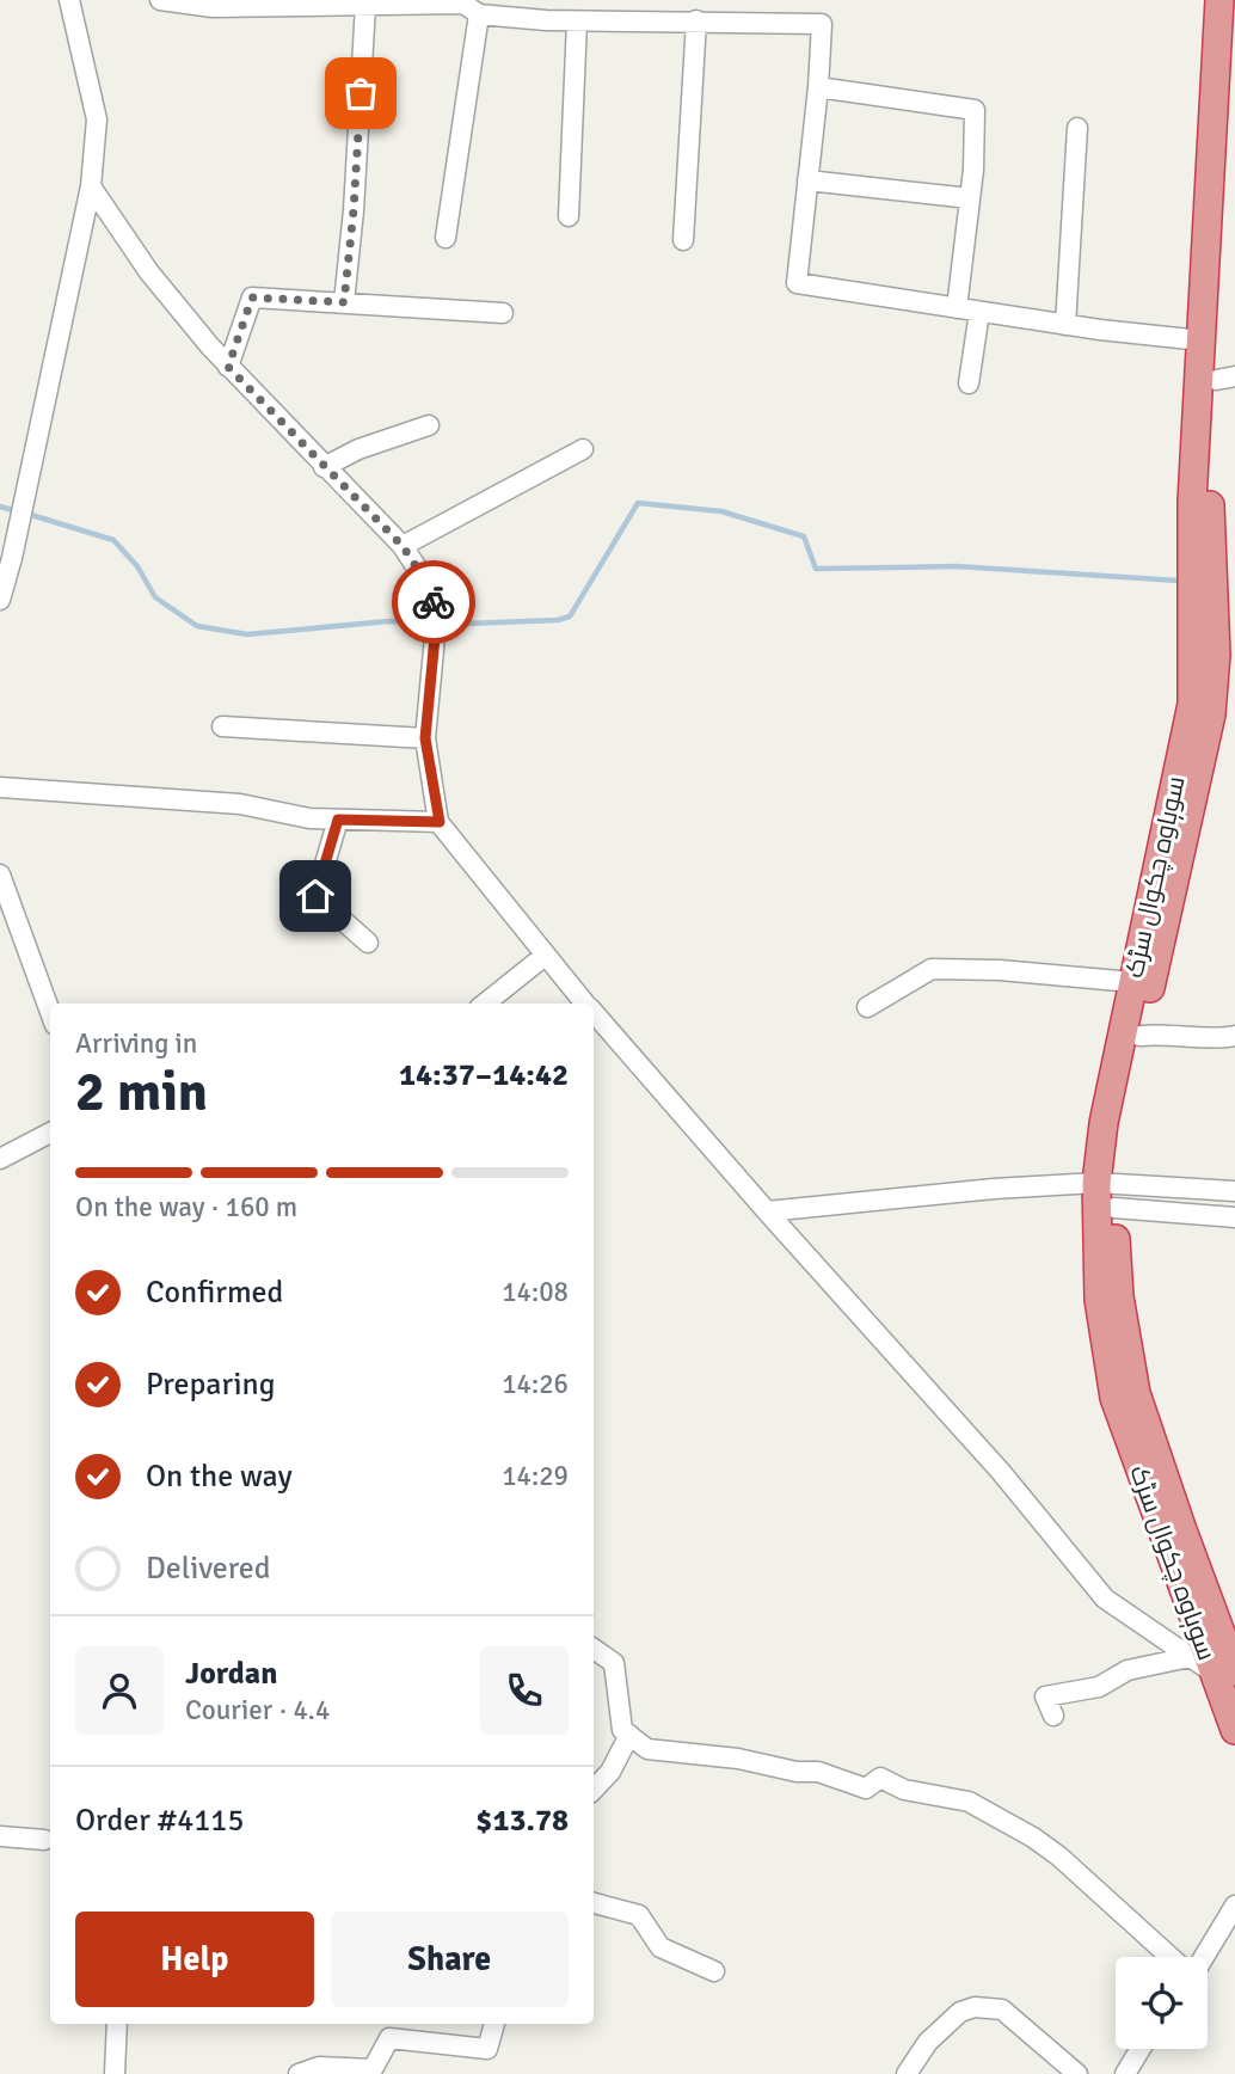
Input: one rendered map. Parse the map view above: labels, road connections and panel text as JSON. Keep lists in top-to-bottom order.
{
  "streets": {
    "highway": ["سوہاوہ چکوال سڑک"]
  },
  "page": {
    "heading": ["2 min", "Arriving in", "14:37–14:42"],
    "panel": [
      "Jordan",
      "Courier · 4.4",
      "Order #4115",
      "$13.78"
    ],
    "bar": "On the way · 160 m",
    "list": [
      ["Confirmed", "14:08"],
      ["Preparing", "14:26"],
      ["On the way", "14:29"],
      "Delivered"
    ],
    "buttons": ["Help", "Share"]
  }
}
